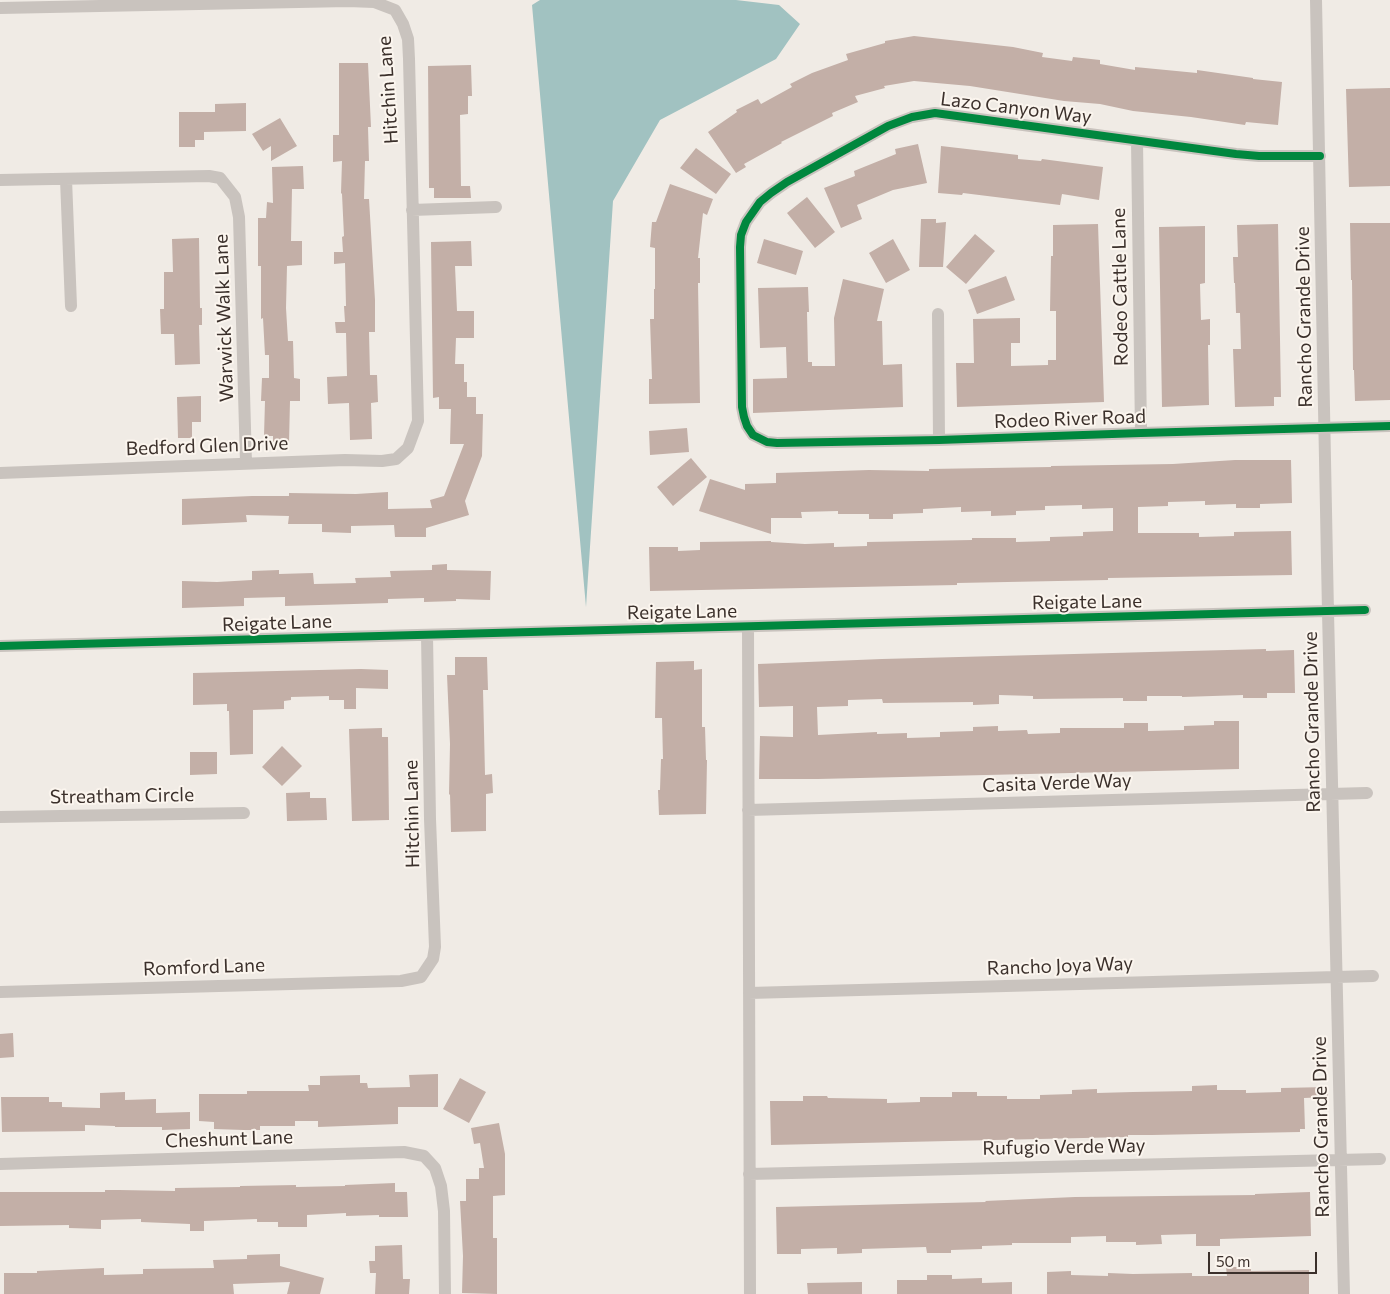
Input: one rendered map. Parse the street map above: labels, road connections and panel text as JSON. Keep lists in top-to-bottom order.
{
  "streets": {
    "street": [
      "Hitchin Lane",
      "Lazo Canyon Way",
      "Rodeo Cattle Lane",
      "Rancho Grande Drive",
      "Warwick Walk Lane",
      "Rodeo River Road",
      "Bedford Glen Drive",
      "Reigate Lane",
      "Casita Verde Way",
      "Streatham Circle",
      "Rancho Joya Way",
      "Romford Lane",
      "Cheshunt Lane",
      "Rufugio Verde Way"
    ]
  },
  "crossings": [
    ["Hitchin Lane", "Bedford Glen Drive"],
    ["Hitchin Lane", "Reigate Lane"],
    ["Hitchin Lane", "Romford Lane"],
    ["Lazo Canyon Way", "Rodeo Cattle Lane"],
    ["Lazo Canyon Way", "Rancho Grande Drive"],
    ["Lazo Canyon Way", "Rodeo River Road"],
    ["Rodeo Cattle Lane", "Rodeo River Road"],
    ["Rancho Grande Drive", "Rodeo River Road"],
    ["Rancho Grande Drive", "Reigate Lane"],
    ["Rancho Grande Drive", "Casita Verde Way"],
    ["Rancho Grande Drive", "Rancho Joya Way"],
    ["Rancho Grande Drive", "Rufugio Verde Way"],
    ["Warwick Walk Lane", "Bedford Glen Drive"]
  ],
  "scale_bar": "50 m"
}
